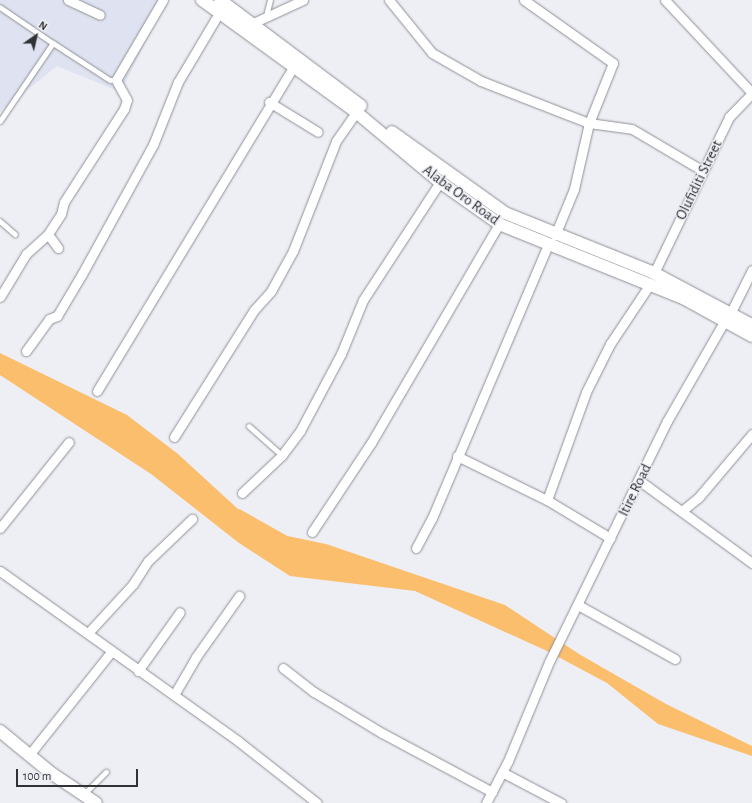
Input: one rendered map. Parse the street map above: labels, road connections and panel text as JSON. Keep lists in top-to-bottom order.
{
  "streets": {
    "main road": ["Alaba Oro Road"],
    "street": ["Olufiditi Street", "Itire Road"]
  },
  "crossings": [
    ["Olufiditi Street", "Alaba Oro Road"],
    ["Alaba Oro Road", "Itire Road"]
  ],
  "scale_bar": "100 m",
  "north": "top right"
}
